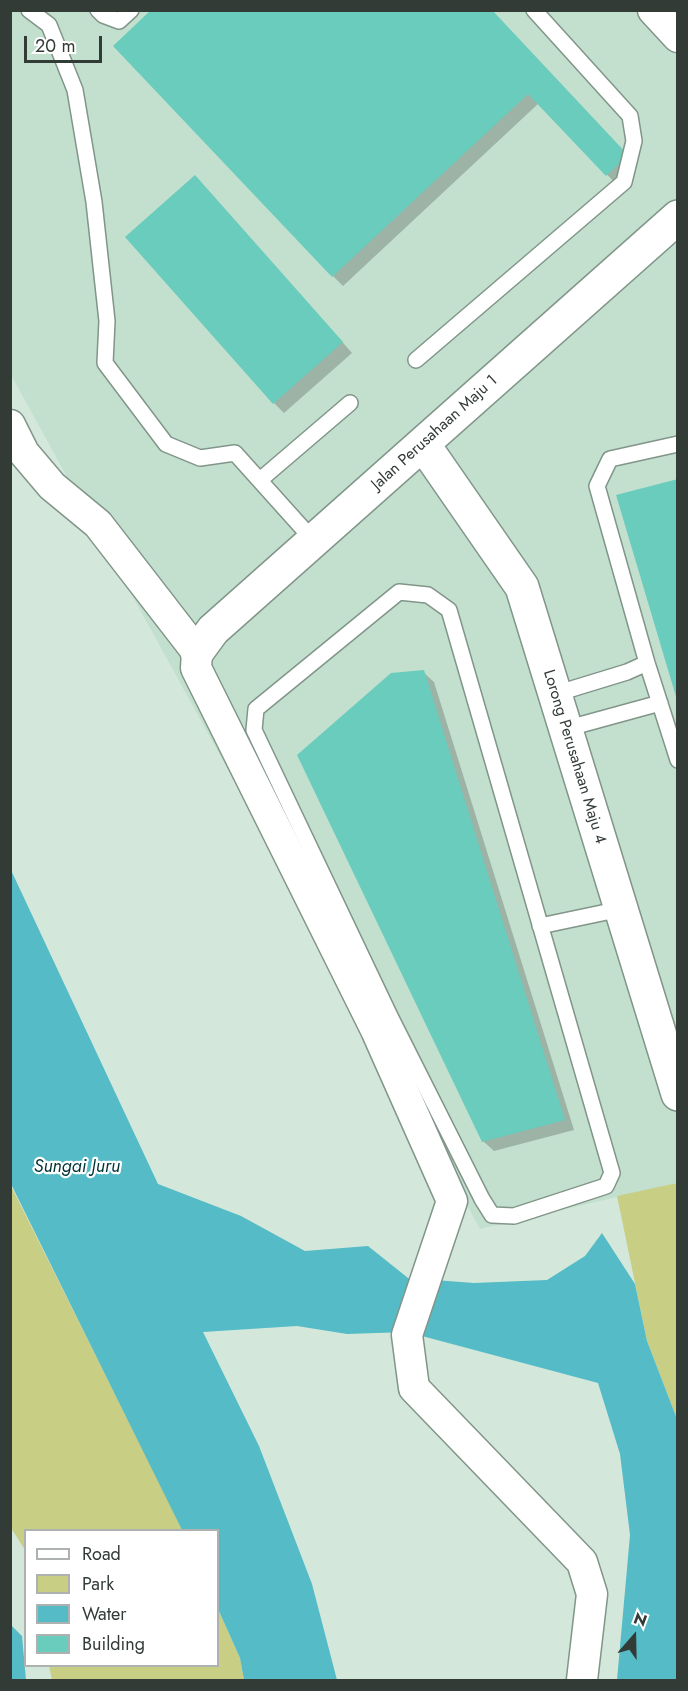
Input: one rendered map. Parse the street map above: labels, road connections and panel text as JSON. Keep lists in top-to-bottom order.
{
  "streets": {
    "street": ["Jalan Perusahaan Maju 1", "Lorong Perusahaan Maju 4"]
  },
  "crossings": [
    ["Jalan Perusahaan Maju 1", "Lorong Perusahaan Maju 4"]
  ],
  "water": ["Sungai Juru"],
  "legend": [
    "Road",
    "Park",
    "Water",
    "Building"
  ],
  "scale_bar": "20 m",
  "north": "top"
}
